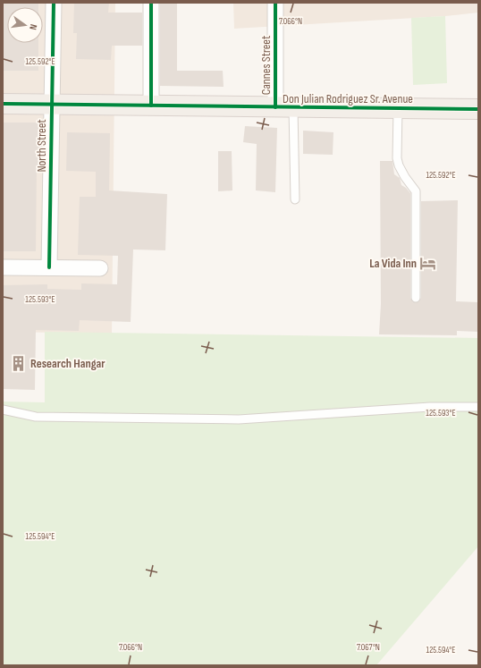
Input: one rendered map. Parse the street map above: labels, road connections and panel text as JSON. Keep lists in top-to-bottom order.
{
  "streets": {
    "main road": ["Don Julian Rodriguez Sr. Avenue"],
    "street": ["Cannes Street", "North Street"]
  },
  "crossings": [
    ["Cannes Street", "Don Julian Rodriguez Sr. Avenue"],
    ["Don Julian Rodriguez Sr. Avenue", "North Street"]
  ],
  "places": {
    "hotel": ["La Vida Inn"],
    "building": ["Research Hangar"]
  },
  "north": "right",
  "coordinates": [
    "7.066°N",
    "125.592°E",
    "125.593°E",
    "125.594°E",
    "7.067°N"
  ]
}
